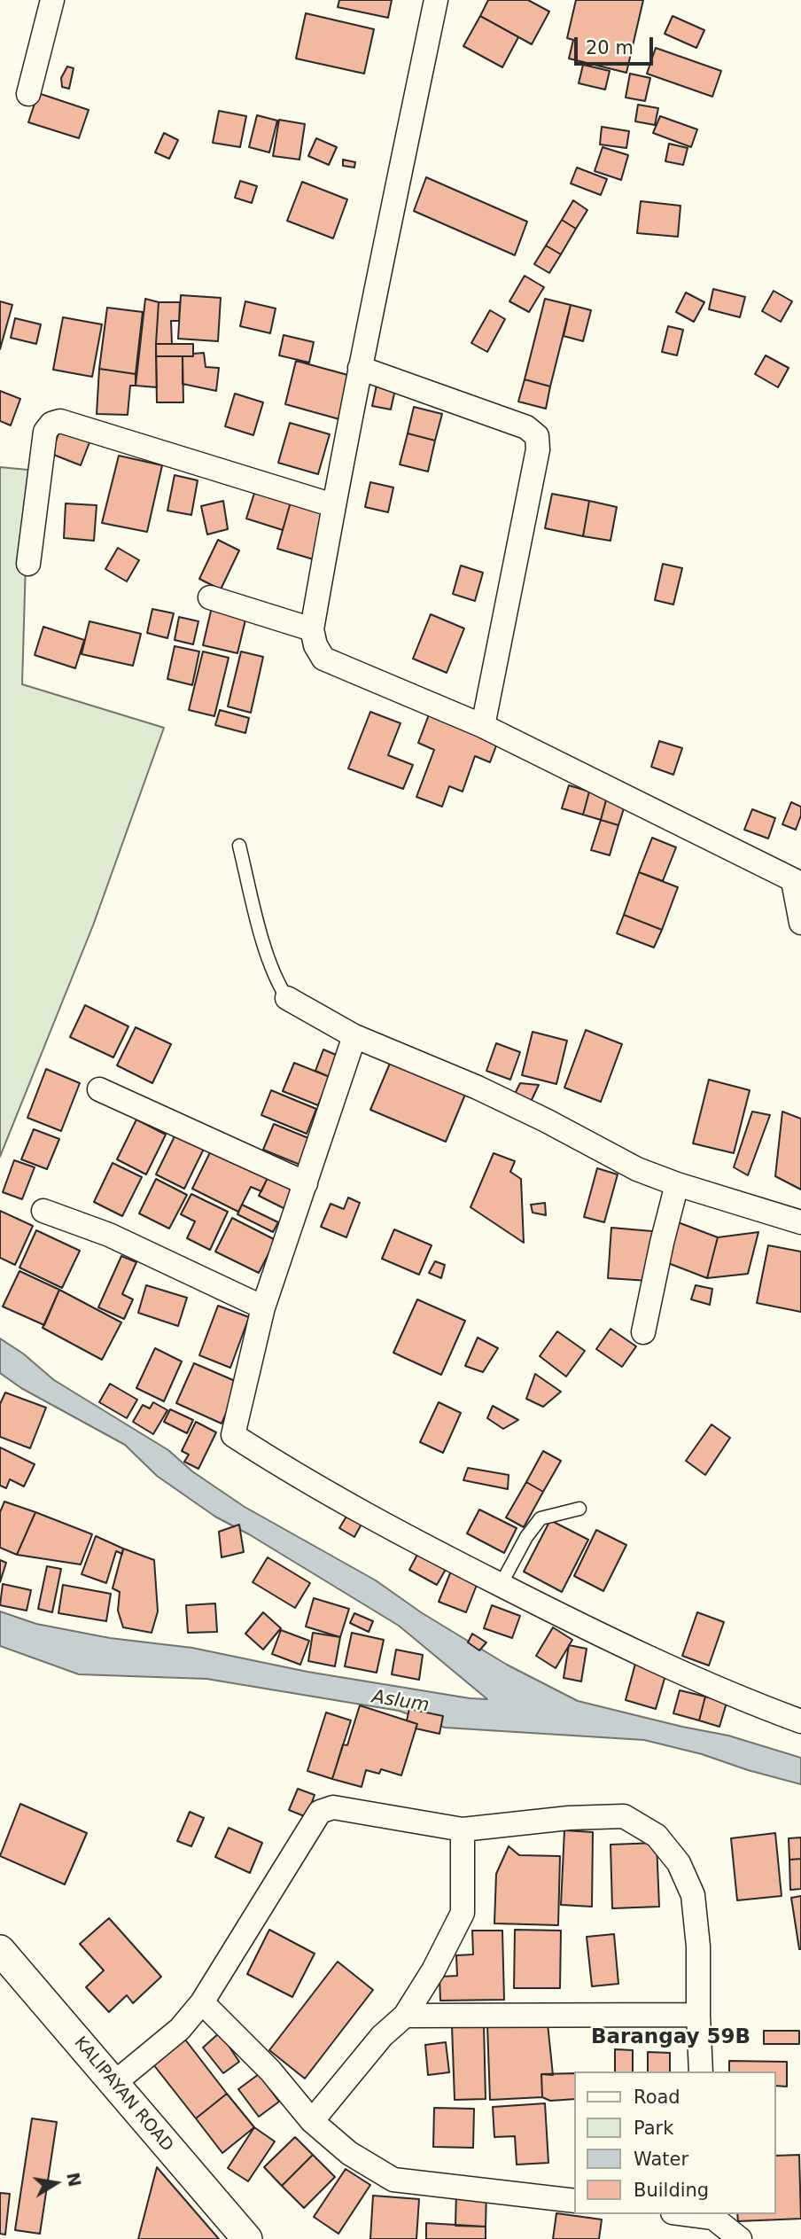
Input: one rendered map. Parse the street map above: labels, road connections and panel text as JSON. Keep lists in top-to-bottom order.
{
  "streets": {
    "street": ["KALIPAYAN ROAD"]
  },
  "districts": ["Barangay 59B"],
  "water": ["Aslum"],
  "legend": [
    "Road",
    "Park",
    "Water",
    "Building"
  ],
  "scale_bar": "20 m",
  "north": "right"
}
